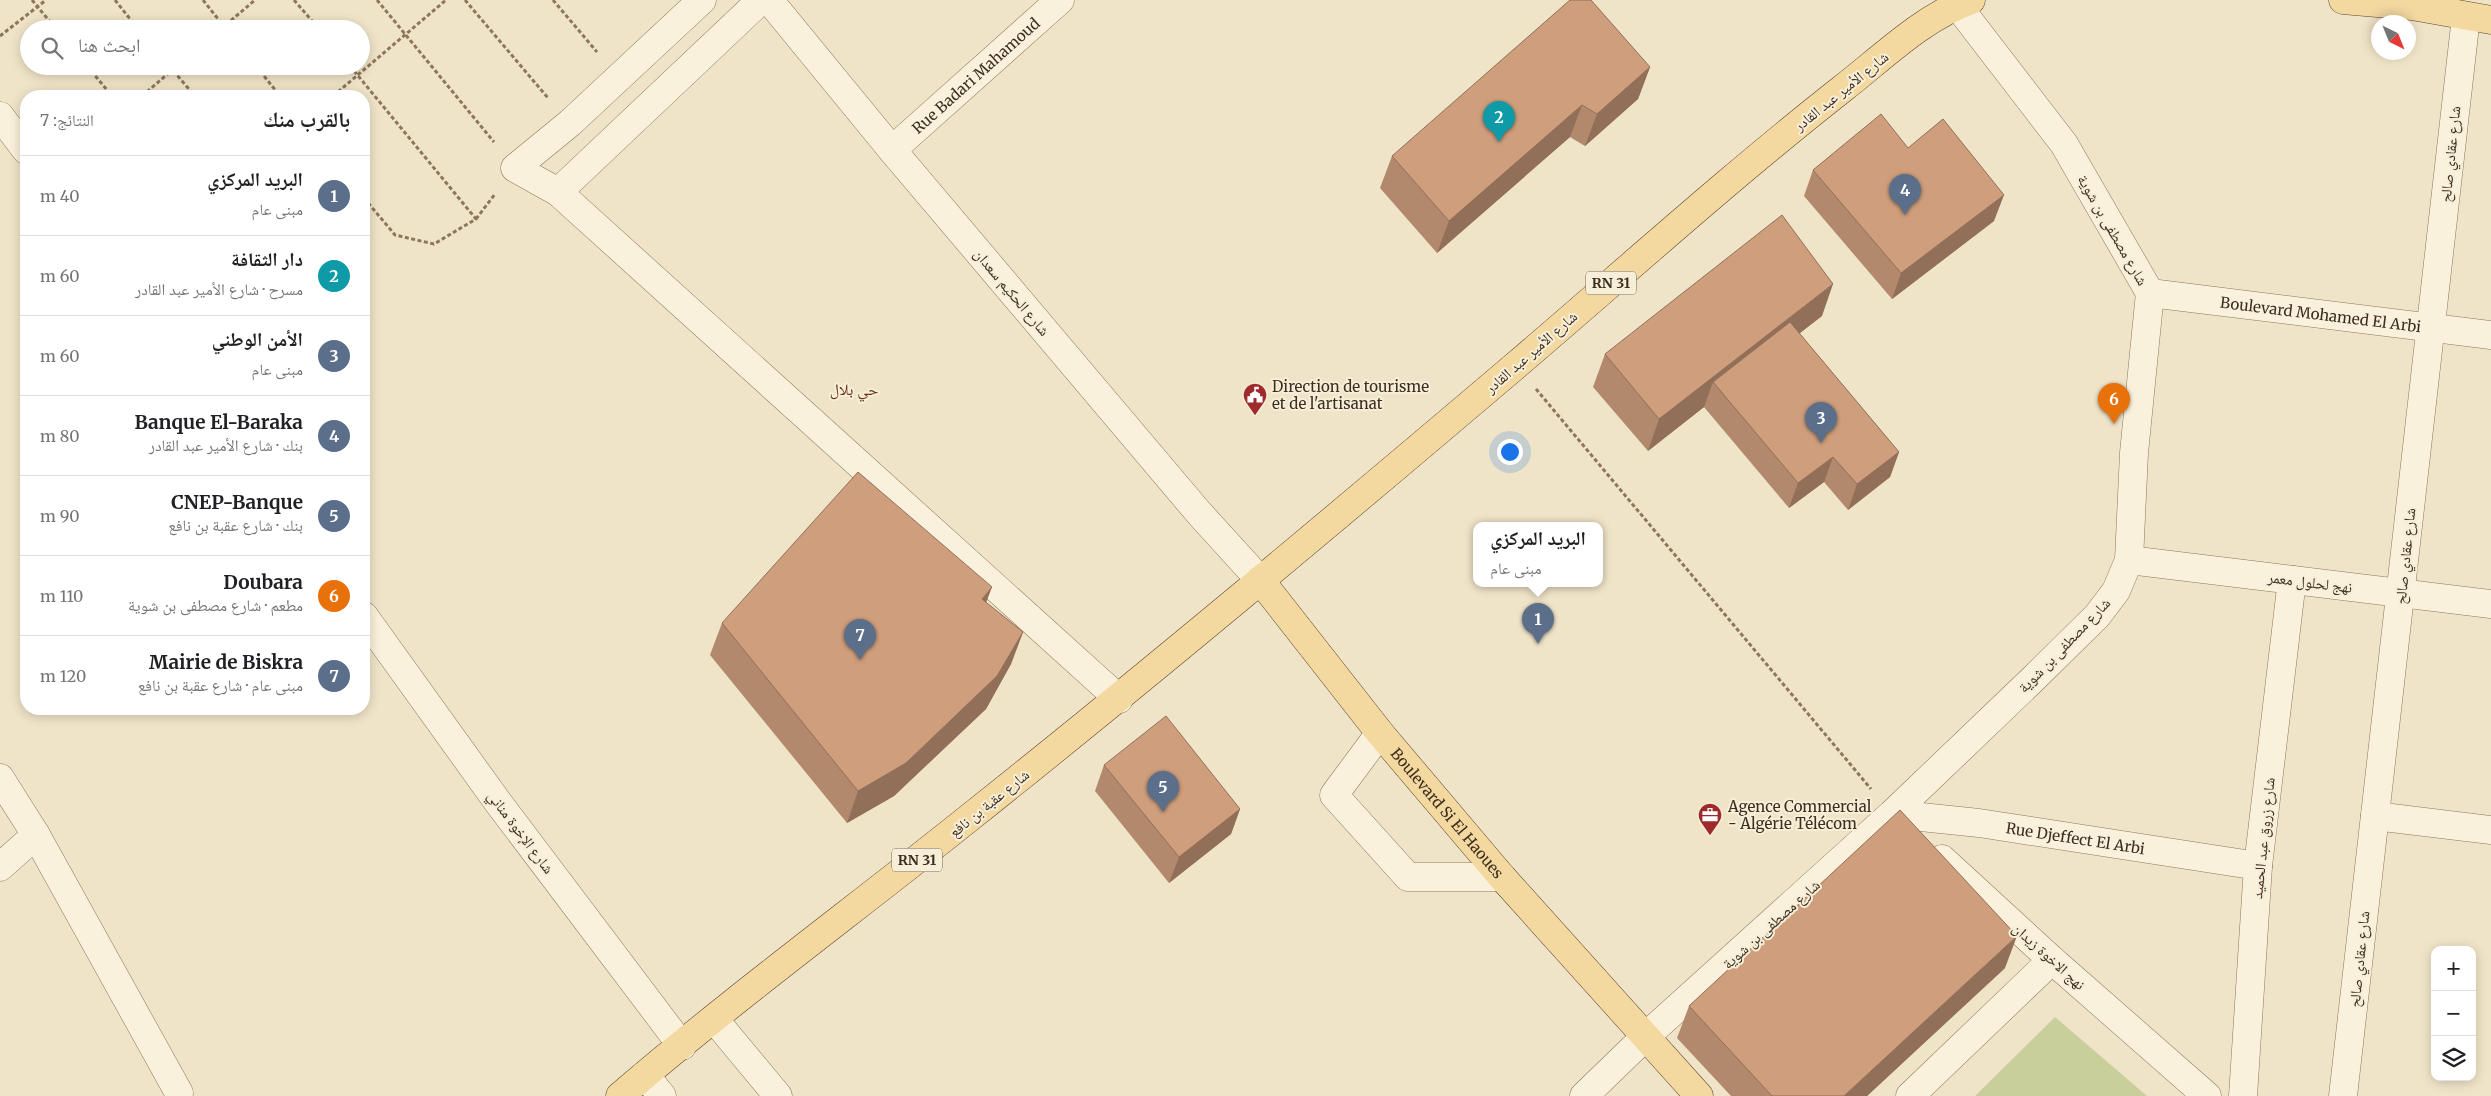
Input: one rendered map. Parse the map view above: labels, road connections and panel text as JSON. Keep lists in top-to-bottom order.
{
  "streets": {
    "main road": [
      "شارع الأمير عبد القادر",
      "RN 31",
      "شارع عقبة بن نافع",
      "Boulevard Si El Haoues"
    ],
    "street": [
      "Rue Badari Mahamoud",
      "شارع عقادي صالح",
      "شارع مصطفى بن شوية",
      "شارع الحكيم سعدان",
      "Boulevard Mohamed El Arbi",
      "نهج لحلول معمر",
      "شارع الإخوة مناني",
      "Rue Djeffect El Arbi",
      "شارع زروق عبد الحميد",
      "نهج الاخوة زيدان"
    ]
  },
  "crossings": [
    ["Rue Badari Mahamoud", "شارع الحكيم سعدان"],
    ["شارع الأمير عبد القادر", "شارع مصطفى بن شوية"],
    ["شارع الأمير عبد القادر", "شارع الحكيم سعدان"],
    ["شارع الأمير عبد القادر", "شارع عقبة بن نافع"],
    ["شارع الأمير عبد القادر", "Boulevard Si El Haoues"],
    ["شارع عقادي صالح", "Boulevard Mohamed El Arbi"],
    ["شارع عقادي صالح", "نهج لحلول معمر"],
    ["شارع مصطفى بن شوية", "Boulevard Mohamed El Arbi"],
    ["شارع مصطفى بن شوية", "نهج لحلول معمر"],
    ["شارع مصطفى بن شوية", "Boulevard Si El Haoues"],
    ["شارع مصطفى بن شوية", "Rue Djeffect El Arbi"],
    ["شارع مصطفى بن شوية", "نهج الاخوة زيدان"],
    ["شارع الحكيم سعدان", "شارع عقبة بن نافع"],
    ["شارع الحكيم سعدان", "Boulevard Si El Haoues"],
    ["نهج لحلول معمر", "شارع زروق عبد الحميد"],
    ["شارع عقبة بن نافع", "Boulevard Si El Haoues"],
    ["شارع عقبة بن نافع", "شارع الإخوة مناني"],
    ["Rue Djeffect El Arbi", "شارع زروق عبد الحميد"],
    ["Rue Djeffect El Arbi", "نهج الاخوة زيدان"]
  ],
  "districts": ["حي بلال"],
  "places": {
    "public building": ["Direction de tourisme et de l'artisanat"],
    "office": ["Agence Commercial - Algérie Télécom"]
  },
  "north": "bottom right",
  "page": {
    "search": "ابحث هنا",
    "heading": ["بالقرب منك", "النتائج: 7"],
    "pins": [
      "2",
      "4",
      "6",
      "3",
      "1",
      "7",
      "5"
    ],
    "list": [
      {
        "mark": "1",
        "name": "البريد المركزي",
        "note": "مبنى عام",
        "value": "40 m"
      },
      {
        "mark": "2",
        "name": "دار الثقافة",
        "note": "مسرح · شارع الأمير عبد القادر",
        "value": "60 m"
      },
      {
        "mark": "3",
        "name": "الأمن الوطني",
        "note": "مبنى عام",
        "value": "60 m"
      },
      {
        "mark": "4",
        "name": "Banque El-Baraka",
        "note": "بنك · شارع الأمير عبد القادر",
        "value": "80 m"
      },
      {
        "mark": "5",
        "name": "CNEP-Banque",
        "note": "بنك · شارع عقبة بن نافع",
        "value": "90 m"
      },
      {
        "mark": "6",
        "name": "Doubara",
        "note": "مطعم · شارع مصطفى بن شوية",
        "value": "110 m"
      },
      {
        "mark": "7",
        "name": "Mairie de Biskra",
        "note": "مبنى عام · شارع عقبة بن نافع",
        "value": "120 m"
      }
    ],
    "popup": ["البريد المركزي", "مبنى عام"],
    "map_buttons": ["+", "−"]
  }
}
